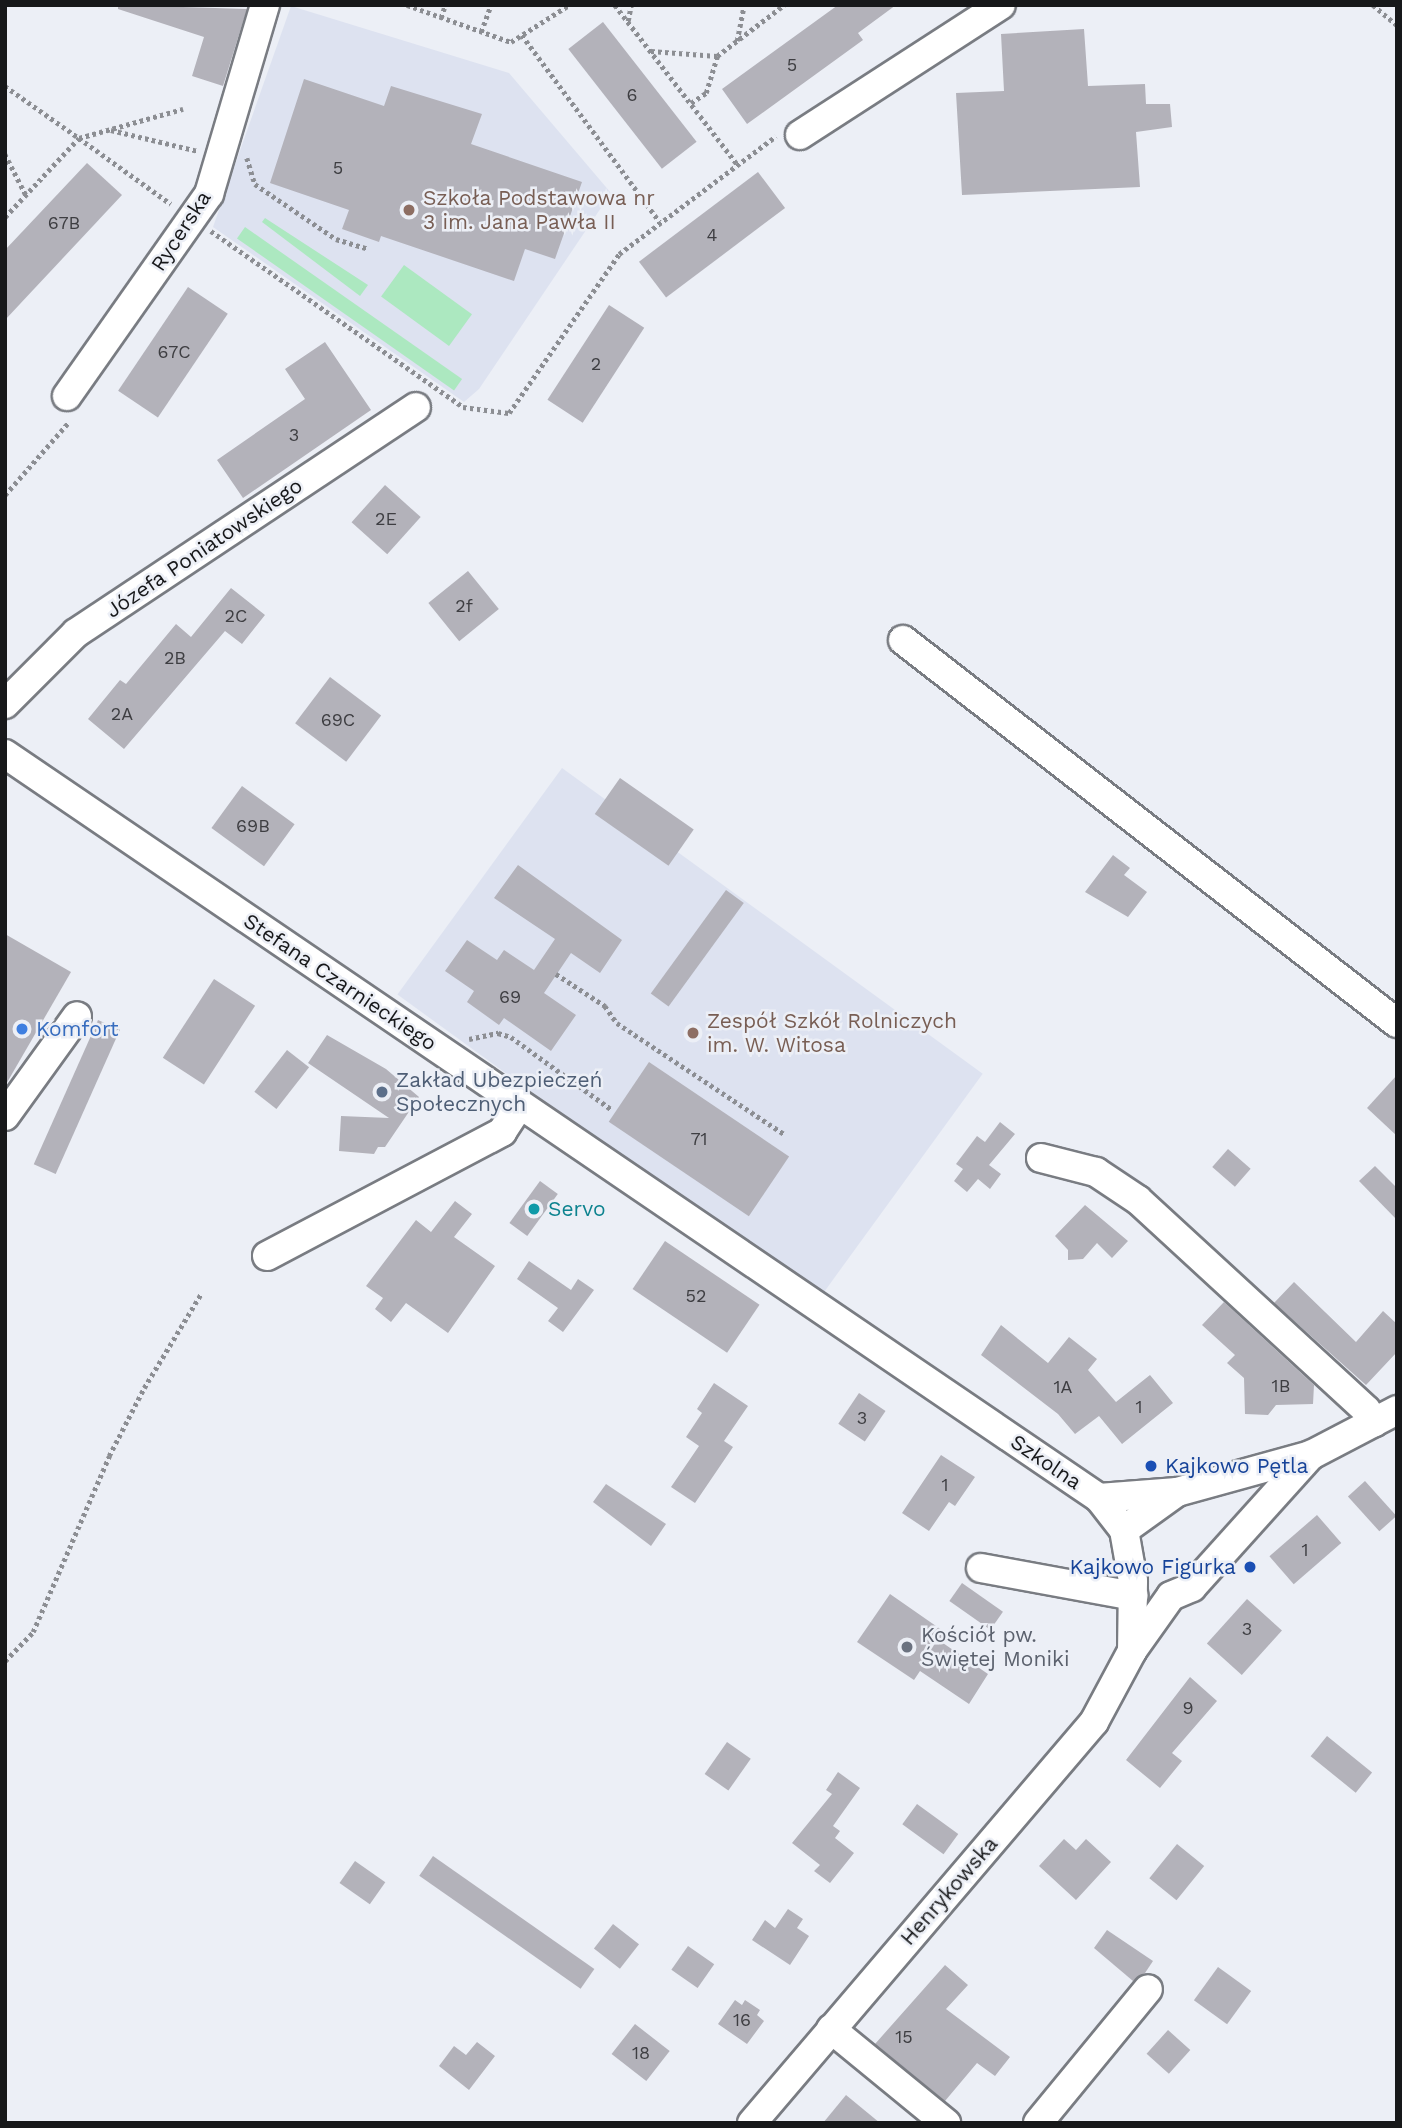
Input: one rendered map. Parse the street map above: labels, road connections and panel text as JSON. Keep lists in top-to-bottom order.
{
  "streets": {
    "street": [
      "Rycerska",
      "Józefa Poniatowskiego",
      "Stefana Czarnieckiego",
      "Szkolna",
      "Henrykowska"
    ]
  },
  "crossings": [
    ["Stefana Czarnieckiego", "Szkolna"],
    ["Szkolna", "Henrykowska"]
  ],
  "places": [
    "Szkoła Podstawowa nr 3 im. Jana Pawła II",
    "Komfort",
    "Zespół Szkół Rolniczych im. W. Witosa",
    "Zakład Ubezpieczeń Społecznych",
    "Servo",
    "Kajkowo Pętla",
    "Kajkowo Figurka",
    "Kościół pw. Świętej Moniki"
  ],
  "house_numbers": [
    "5",
    "6",
    "5",
    "67B",
    "4",
    "67C",
    "2",
    "3",
    "2E",
    "2f",
    "2C",
    "2B",
    "2A",
    "69C",
    "69B",
    "69",
    "71",
    "52",
    "1B",
    "1A",
    "1",
    "3",
    "1",
    "1",
    "3",
    "9",
    "16",
    "15",
    "18"
  ]
}
